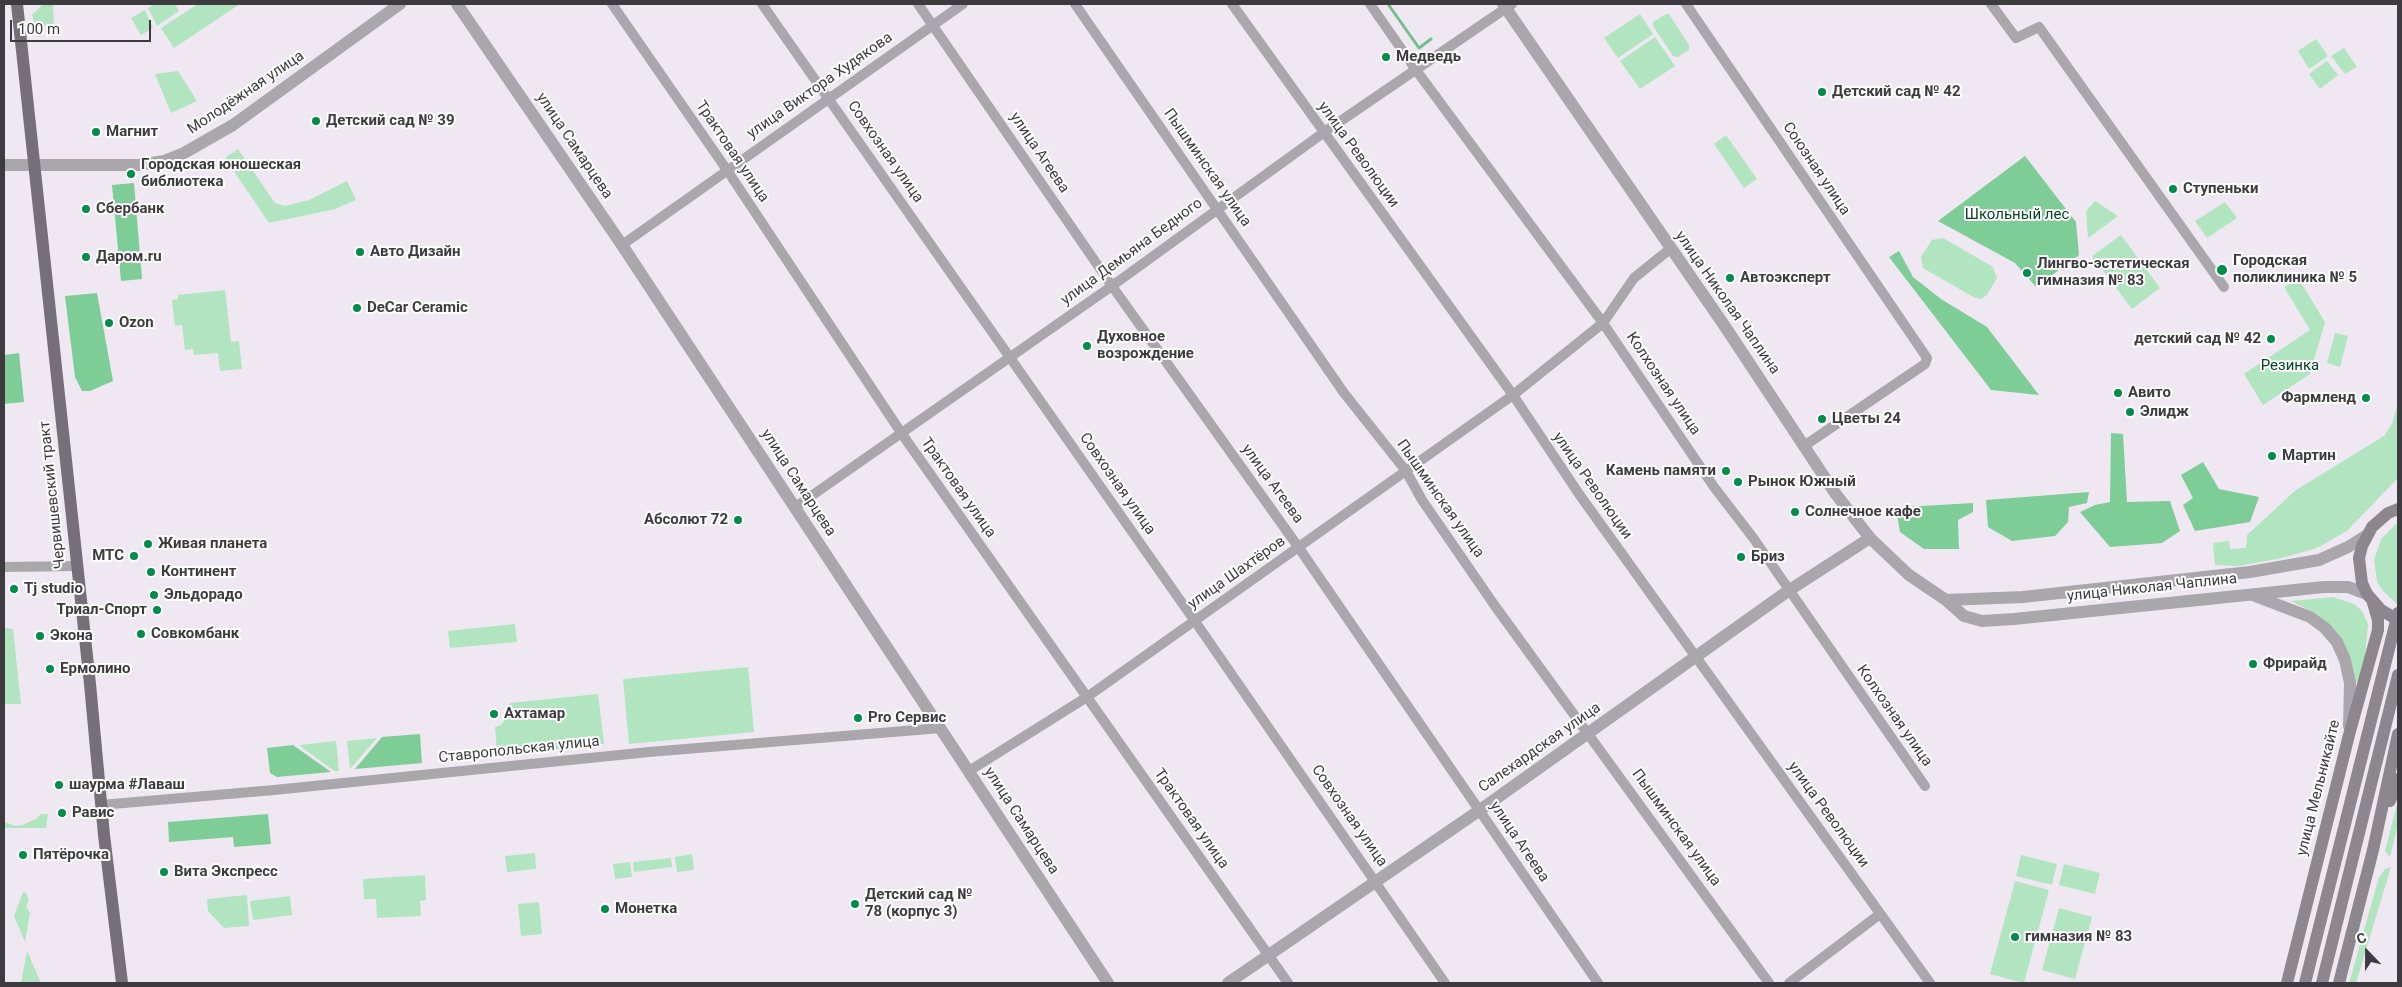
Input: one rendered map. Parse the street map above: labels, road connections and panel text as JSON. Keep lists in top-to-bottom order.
{
  "streets": {
    "main road": ["Червишевский тракт", "улица Мельникайте"],
    "street": [
      "улица Виктора Худякова",
      "Молодёжная улица",
      "улица Самарцева",
      "Трактовая улица",
      "Совхозная улица",
      "улица Агеева",
      "улица Революции",
      "Пышминская улица",
      "Союзная улица",
      "улица Демьяна Бедного",
      "улица Николая Чаплина",
      "Колхозная улица",
      "улица Шахтёров",
      "Салехардская улица",
      "Ставропольская улица"
    ]
  },
  "crossings": [
    ["улица Виктора Худякова", "улица Самарцева"],
    ["улица Виктора Худякова", "Трактовая улица"],
    ["улица Виктора Худякова", "Совхозная улица"],
    ["улица Виктора Худякова", "улица Агеева"],
    ["Молодёжная улица", "Червишевский тракт"],
    ["улица Самарцева", "улица Демьяна Бедного"],
    ["улица Самарцева", "улица Шахтёров"],
    ["улица Самарцева", "Ставропольская улица"],
    ["Трактовая улица", "улица Демьяна Бедного"],
    ["Трактовая улица", "улица Шахтёров"],
    ["Трактовая улица", "Салехардская улица"],
    ["Совхозная улица", "улица Демьяна Бедного"],
    ["Совхозная улица", "улица Шахтёров"],
    ["Совхозная улица", "Салехардская улица"],
    ["улица Агеева", "улица Демьяна Бедного"],
    ["улица Агеева", "улица Шахтёров"],
    ["улица Агеева", "Салехардская улица"],
    ["улица Революции", "улица Демьяна Бедного"],
    ["улица Революции", "улица Шахтёров"],
    ["улица Революции", "Салехардская улица"],
    ["Пышминская улица", "улица Демьяна Бедного"],
    ["Пышминская улица", "улица Шахтёров"],
    ["Пышминская улица", "Салехардская улица"],
    ["Союзная улица", "улица Николая Чаплина"],
    ["улица Демьяна Бедного", "улица Николая Чаплина"],
    ["улица Демьяна Бедного", "Колхозная улица"],
    ["улица Николая Чаплина", "улица Шахтёров"],
    ["улица Николая Чаплина", "Салехардская улица"],
    ["улица Николая Чаплина", "улица Мельникайте"],
    ["Колхозная улица", "улица Шахтёров"],
    ["Колхозная улица", "Салехардская улица"],
    ["Червишевский тракт", "Ставропольская улица"]
  ],
  "parks": ["Школьный лес", "Резинка"],
  "places": [
    "Медведь",
    "Детский сад № 42",
    "Детский сад № 39",
    "Магнит",
    "Городская юношеская библиотека",
    "Ступеньки",
    "Сбербанк",
    "Авто Дизайн",
    "Даром.ru",
    "Городская поликлиника № 5",
    "Лингво-эстетическая гимназия № 83",
    "Автоэксперт",
    "DeCar Ceramic",
    "Ozon",
    "детский сад № 42",
    "Духовное возрождение",
    "Авито",
    "Фармленд",
    "Элидж",
    "Цветы 24",
    "Мартин",
    "Камень памяти",
    "Рынок Южный",
    "Солнечное кафе",
    "Абсолют 72",
    "Живая планета",
    "МТС",
    "Бриз",
    "Континент",
    "Tj studio",
    "Эльдорадо",
    "Триал-Спорт",
    "Совкомбанк",
    "Экона",
    "Фрирайд",
    "Ермолино",
    "Ахтамар",
    "Pro Сервис",
    "шаурма #Лаваш",
    "Равис",
    "Пятёрочка",
    "Вита Экспресс",
    "Детский сад № 78 (корпус 3)",
    "Монетка",
    "гимназия № 83"
  ],
  "scale_bar": "100 m",
  "north": "top"
}
